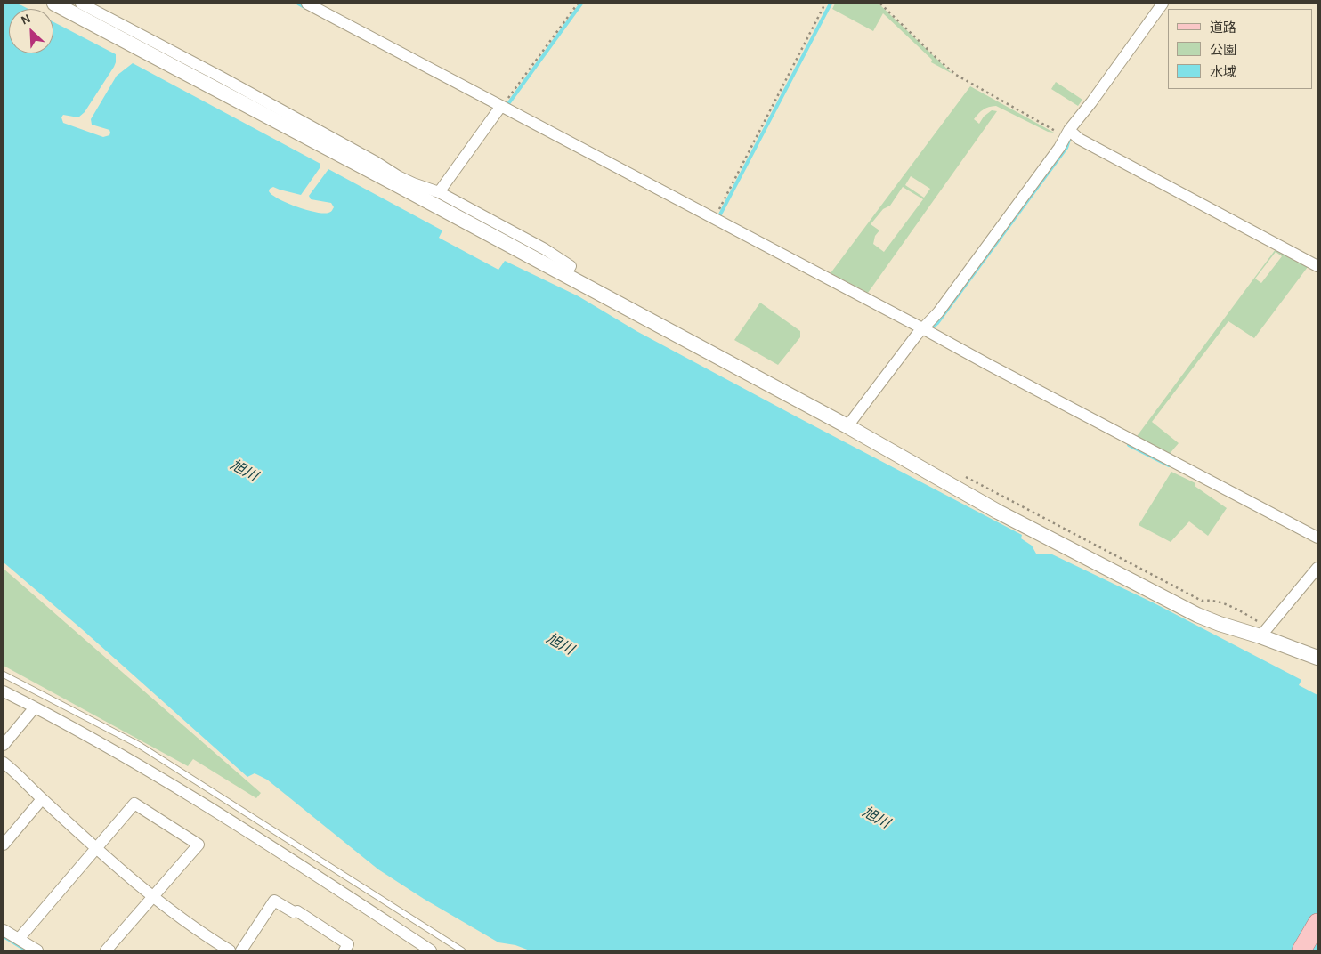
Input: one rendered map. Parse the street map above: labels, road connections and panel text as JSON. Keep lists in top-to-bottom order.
{
  "water": ["旭川"],
  "legend": ["道路", "公園", "水域"],
  "north": "top left"
}
